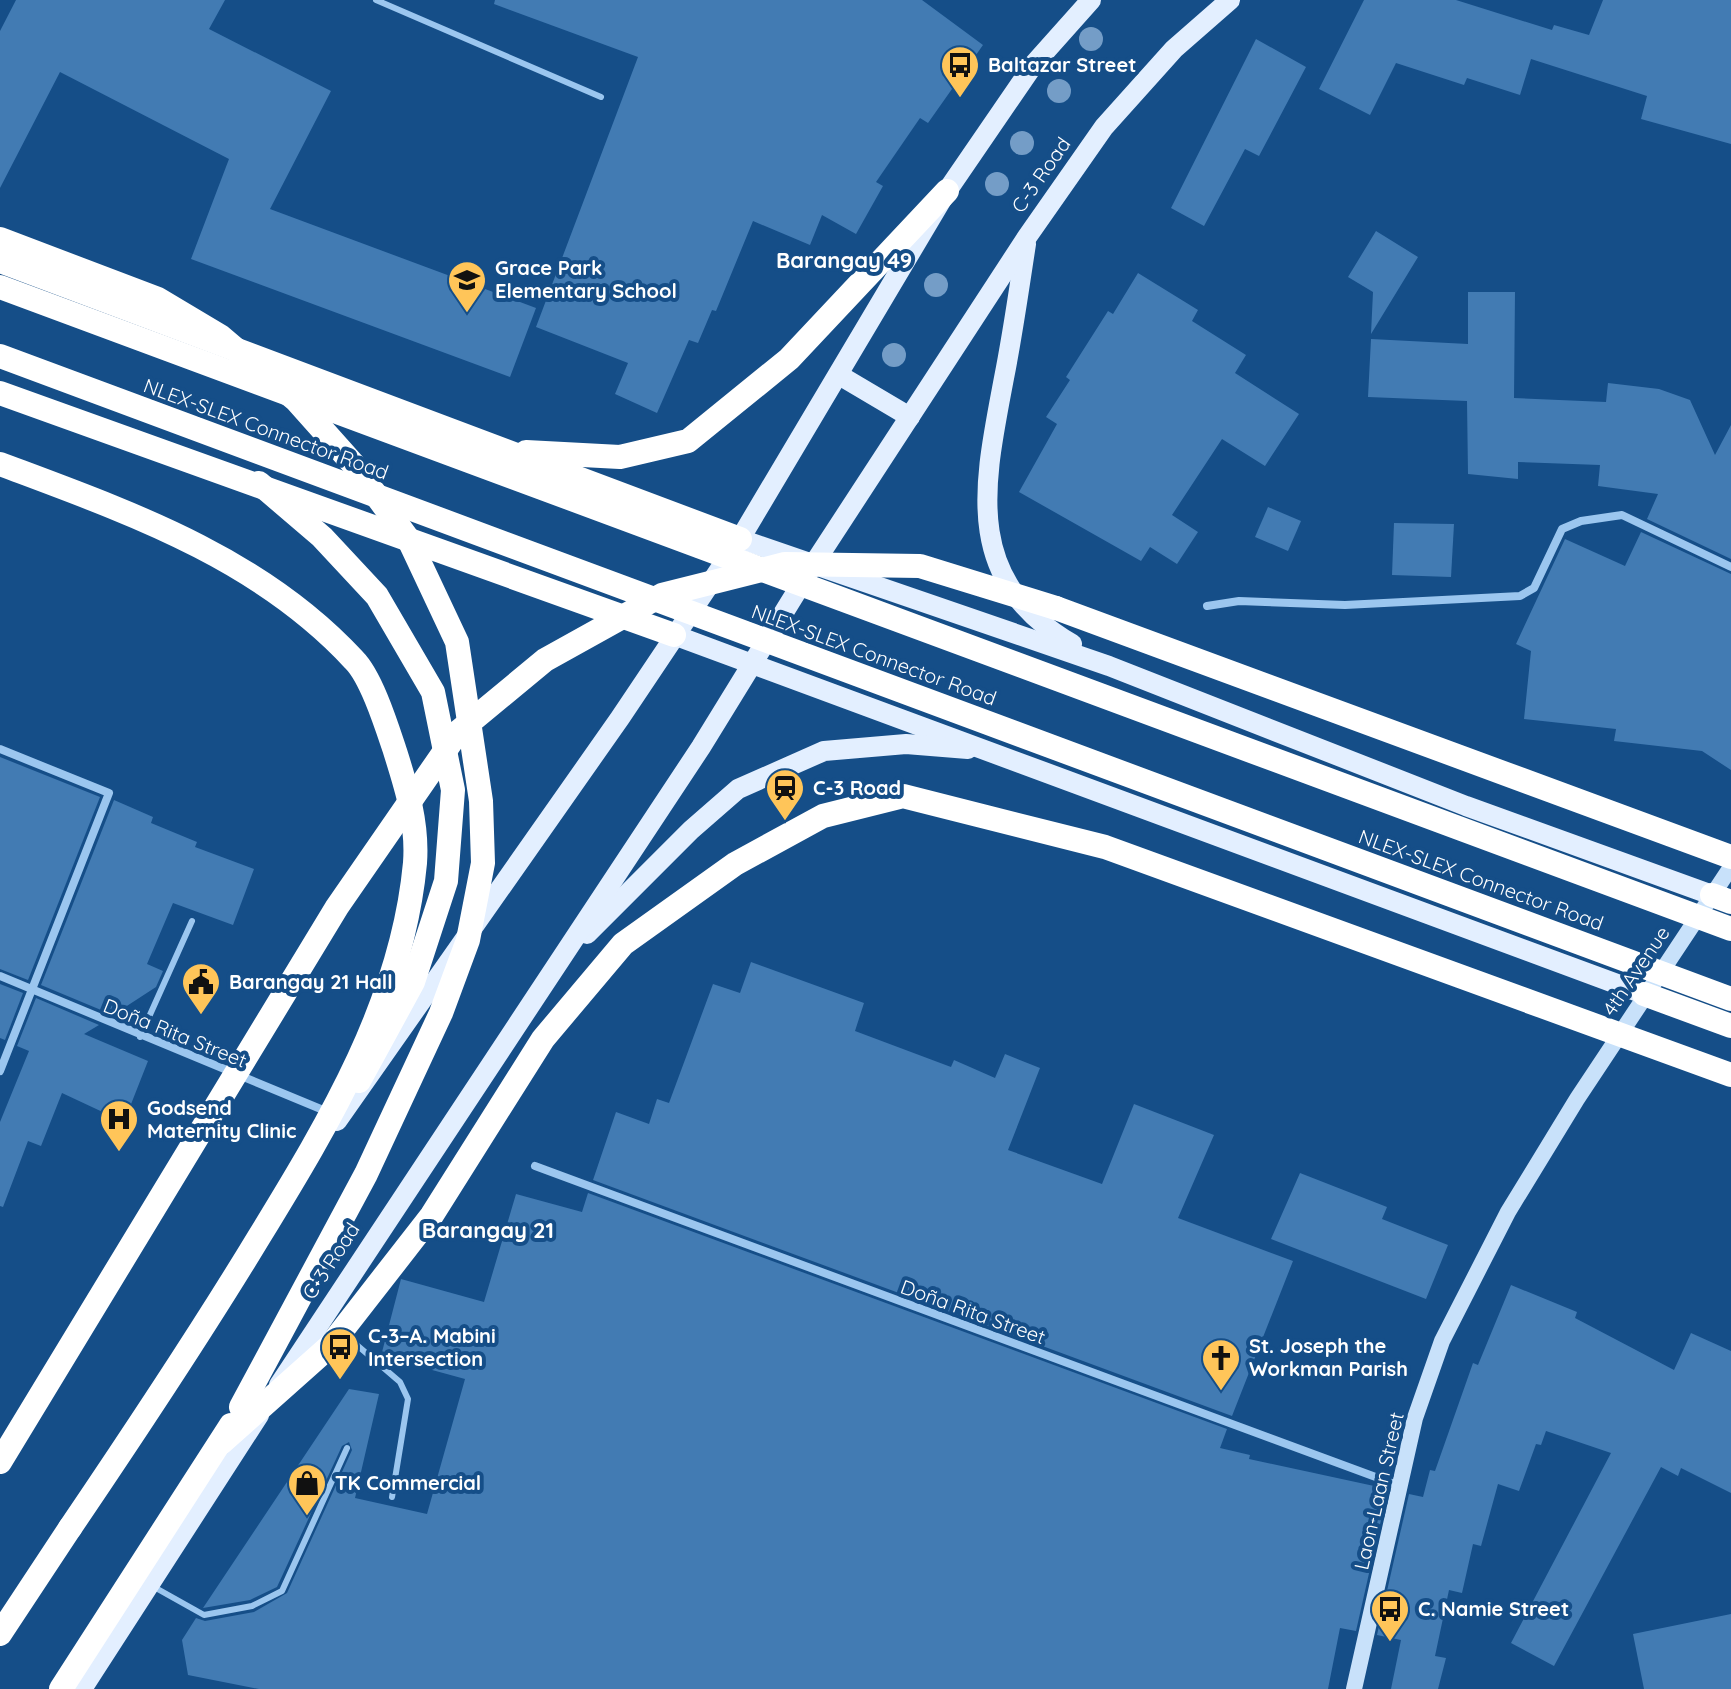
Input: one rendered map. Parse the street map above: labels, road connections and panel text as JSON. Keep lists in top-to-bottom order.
{
  "streets": {
    "highway": ["NLEX-SLEX Connector Road"],
    "main road": ["C-3 Road"],
    "street": ["4th Avenue", "Doña Rita Street", "Laon-Laan Street"]
  },
  "crossings": [
    ["4th Avenue", "Laon-Laan Street"],
    ["Doña Rita Street", "Laon-Laan Street"]
  ],
  "districts": ["Barangay 49", "Barangay 21"],
  "places": {
    "bus stop": ["Baltazar Street", "C-3–A. Mabini Intersection", "C. Namie Street"],
    "school or university": ["Grace Park Elementary School"],
    "station": ["C-3 Road"],
    "public building": ["Barangay 21 Hall"],
    "hospital": ["Godsend Maternity Clinic"],
    "church": ["St. Joseph the Workman Parish"],
    "shop": ["TK Commercial"]
  }
}
